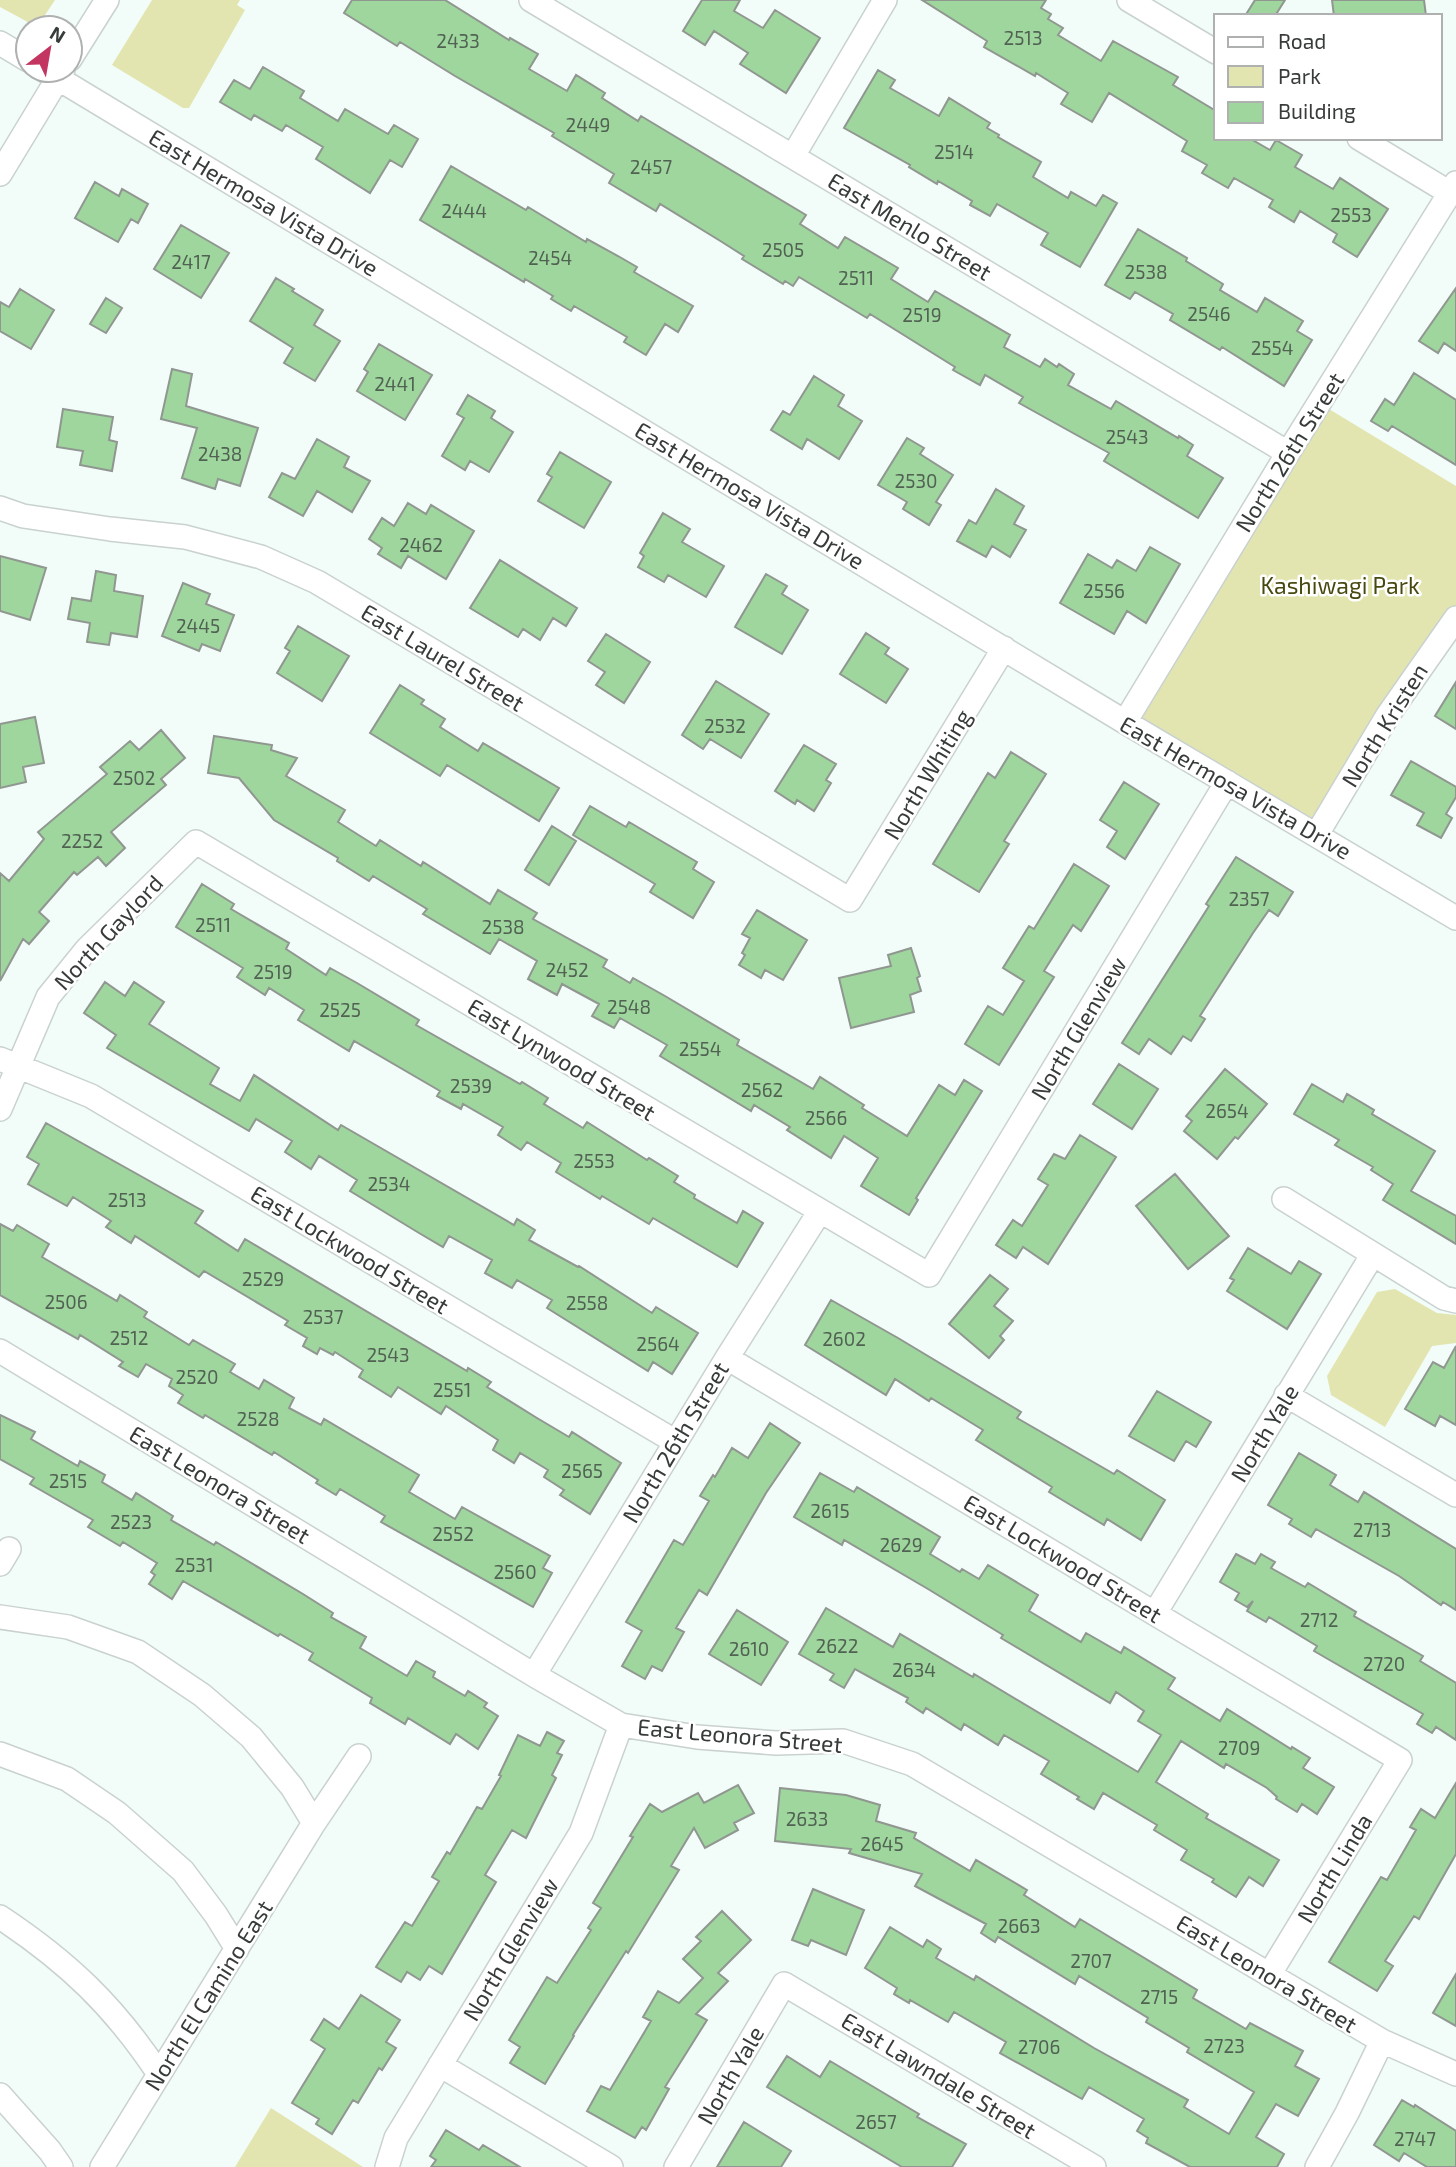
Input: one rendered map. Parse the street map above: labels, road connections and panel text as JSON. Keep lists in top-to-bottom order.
{
  "streets": {
    "street": [
      "East Hermosa Vista Drive",
      "East Menlo Street",
      "North 26th Street",
      "East Laurel Street",
      "North Kristen",
      "North Whiting",
      "North Gaylord",
      "North Glenview",
      "East Lynwood Street",
      "East Lockwood Street",
      "North Yale",
      "East Leonora Street",
      "North Linda",
      "North El Camino East",
      "East Lawndale Street"
    ]
  },
  "crossings": [
    ["East Hermosa Vista Drive", "North 26th Street"],
    ["East Hermosa Vista Drive", "North Kristen"],
    ["East Hermosa Vista Drive", "North Whiting"],
    ["East Hermosa Vista Drive", "North Glenview"],
    ["East Menlo Street", "North 26th Street"],
    ["North 26th Street", "East Lynwood Street"],
    ["North 26th Street", "East Lockwood Street"],
    ["North 26th Street", "East Leonora Street"],
    ["East Laurel Street", "North Whiting"],
    ["North Gaylord", "East Lynwood Street"],
    ["North Gaylord", "East Lockwood Street"],
    ["North Glenview", "East Lynwood Street"],
    ["North Glenview", "East Leonora Street"],
    ["East Lockwood Street", "North Yale"],
    ["East Lockwood Street", "North Linda"],
    ["North Yale", "East Lawndale Street"],
    ["East Leonora Street", "North Linda"]
  ],
  "parks": ["Kashiwagi Park"],
  "house_numbers": [
    "2513",
    "2433",
    "2449",
    "2514",
    "2457",
    "2444",
    "2553",
    "2505",
    "2454",
    "2417",
    "2538",
    "2511",
    "2546",
    "2519",
    "2554",
    "2441",
    "2543",
    "2438",
    "2530",
    "2462",
    "2556",
    "2445",
    "2532",
    "2502",
    "2252",
    "2357",
    "2511",
    "2538",
    "2452",
    "2519",
    "2548",
    "2525",
    "2554",
    "2539",
    "2562",
    "2654",
    "2566",
    "2553",
    "2534",
    "2513",
    "2529",
    "2506",
    "2558",
    "2537",
    "2512",
    "2602",
    "2564",
    "2543",
    "2520",
    "2551",
    "2528",
    "2565",
    "2515",
    "2615",
    "2523",
    "2713",
    "2552",
    "2629",
    "2531",
    "2560",
    "2712",
    "2622",
    "2610",
    "2720",
    "2634",
    "2709",
    "2633",
    "2645",
    "2663",
    "2707",
    "2715",
    "2723",
    "2706",
    "2657",
    "2747"
  ],
  "legend": ["Road", "Park", "Building"],
  "north": "top right"
}
